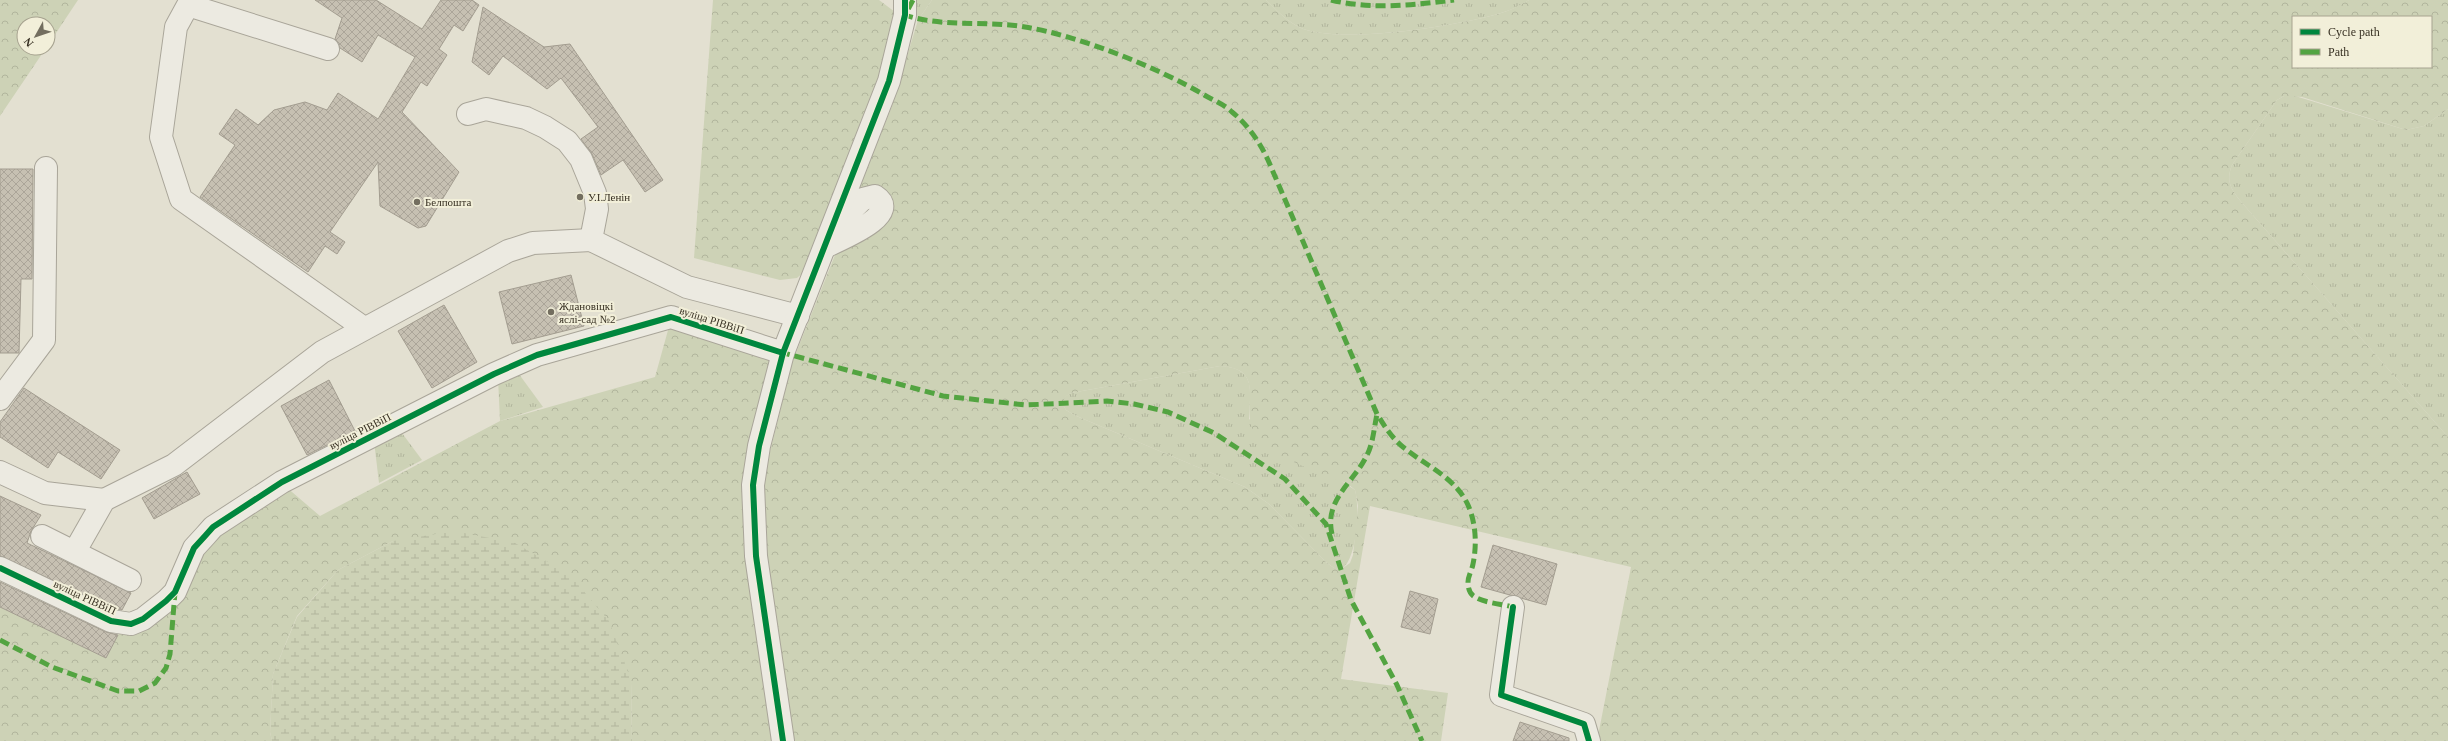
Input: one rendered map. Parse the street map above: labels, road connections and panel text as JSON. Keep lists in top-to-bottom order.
{
  "streets": {
    "street": ["вуліца РІВВіП"]
  },
  "places": ["У.І.Ленін", "Белпошта", "Ждановіцкі яслі-сад №2"],
  "legend": ["Cycle path", "Path"],
  "north": "bottom left"
}
